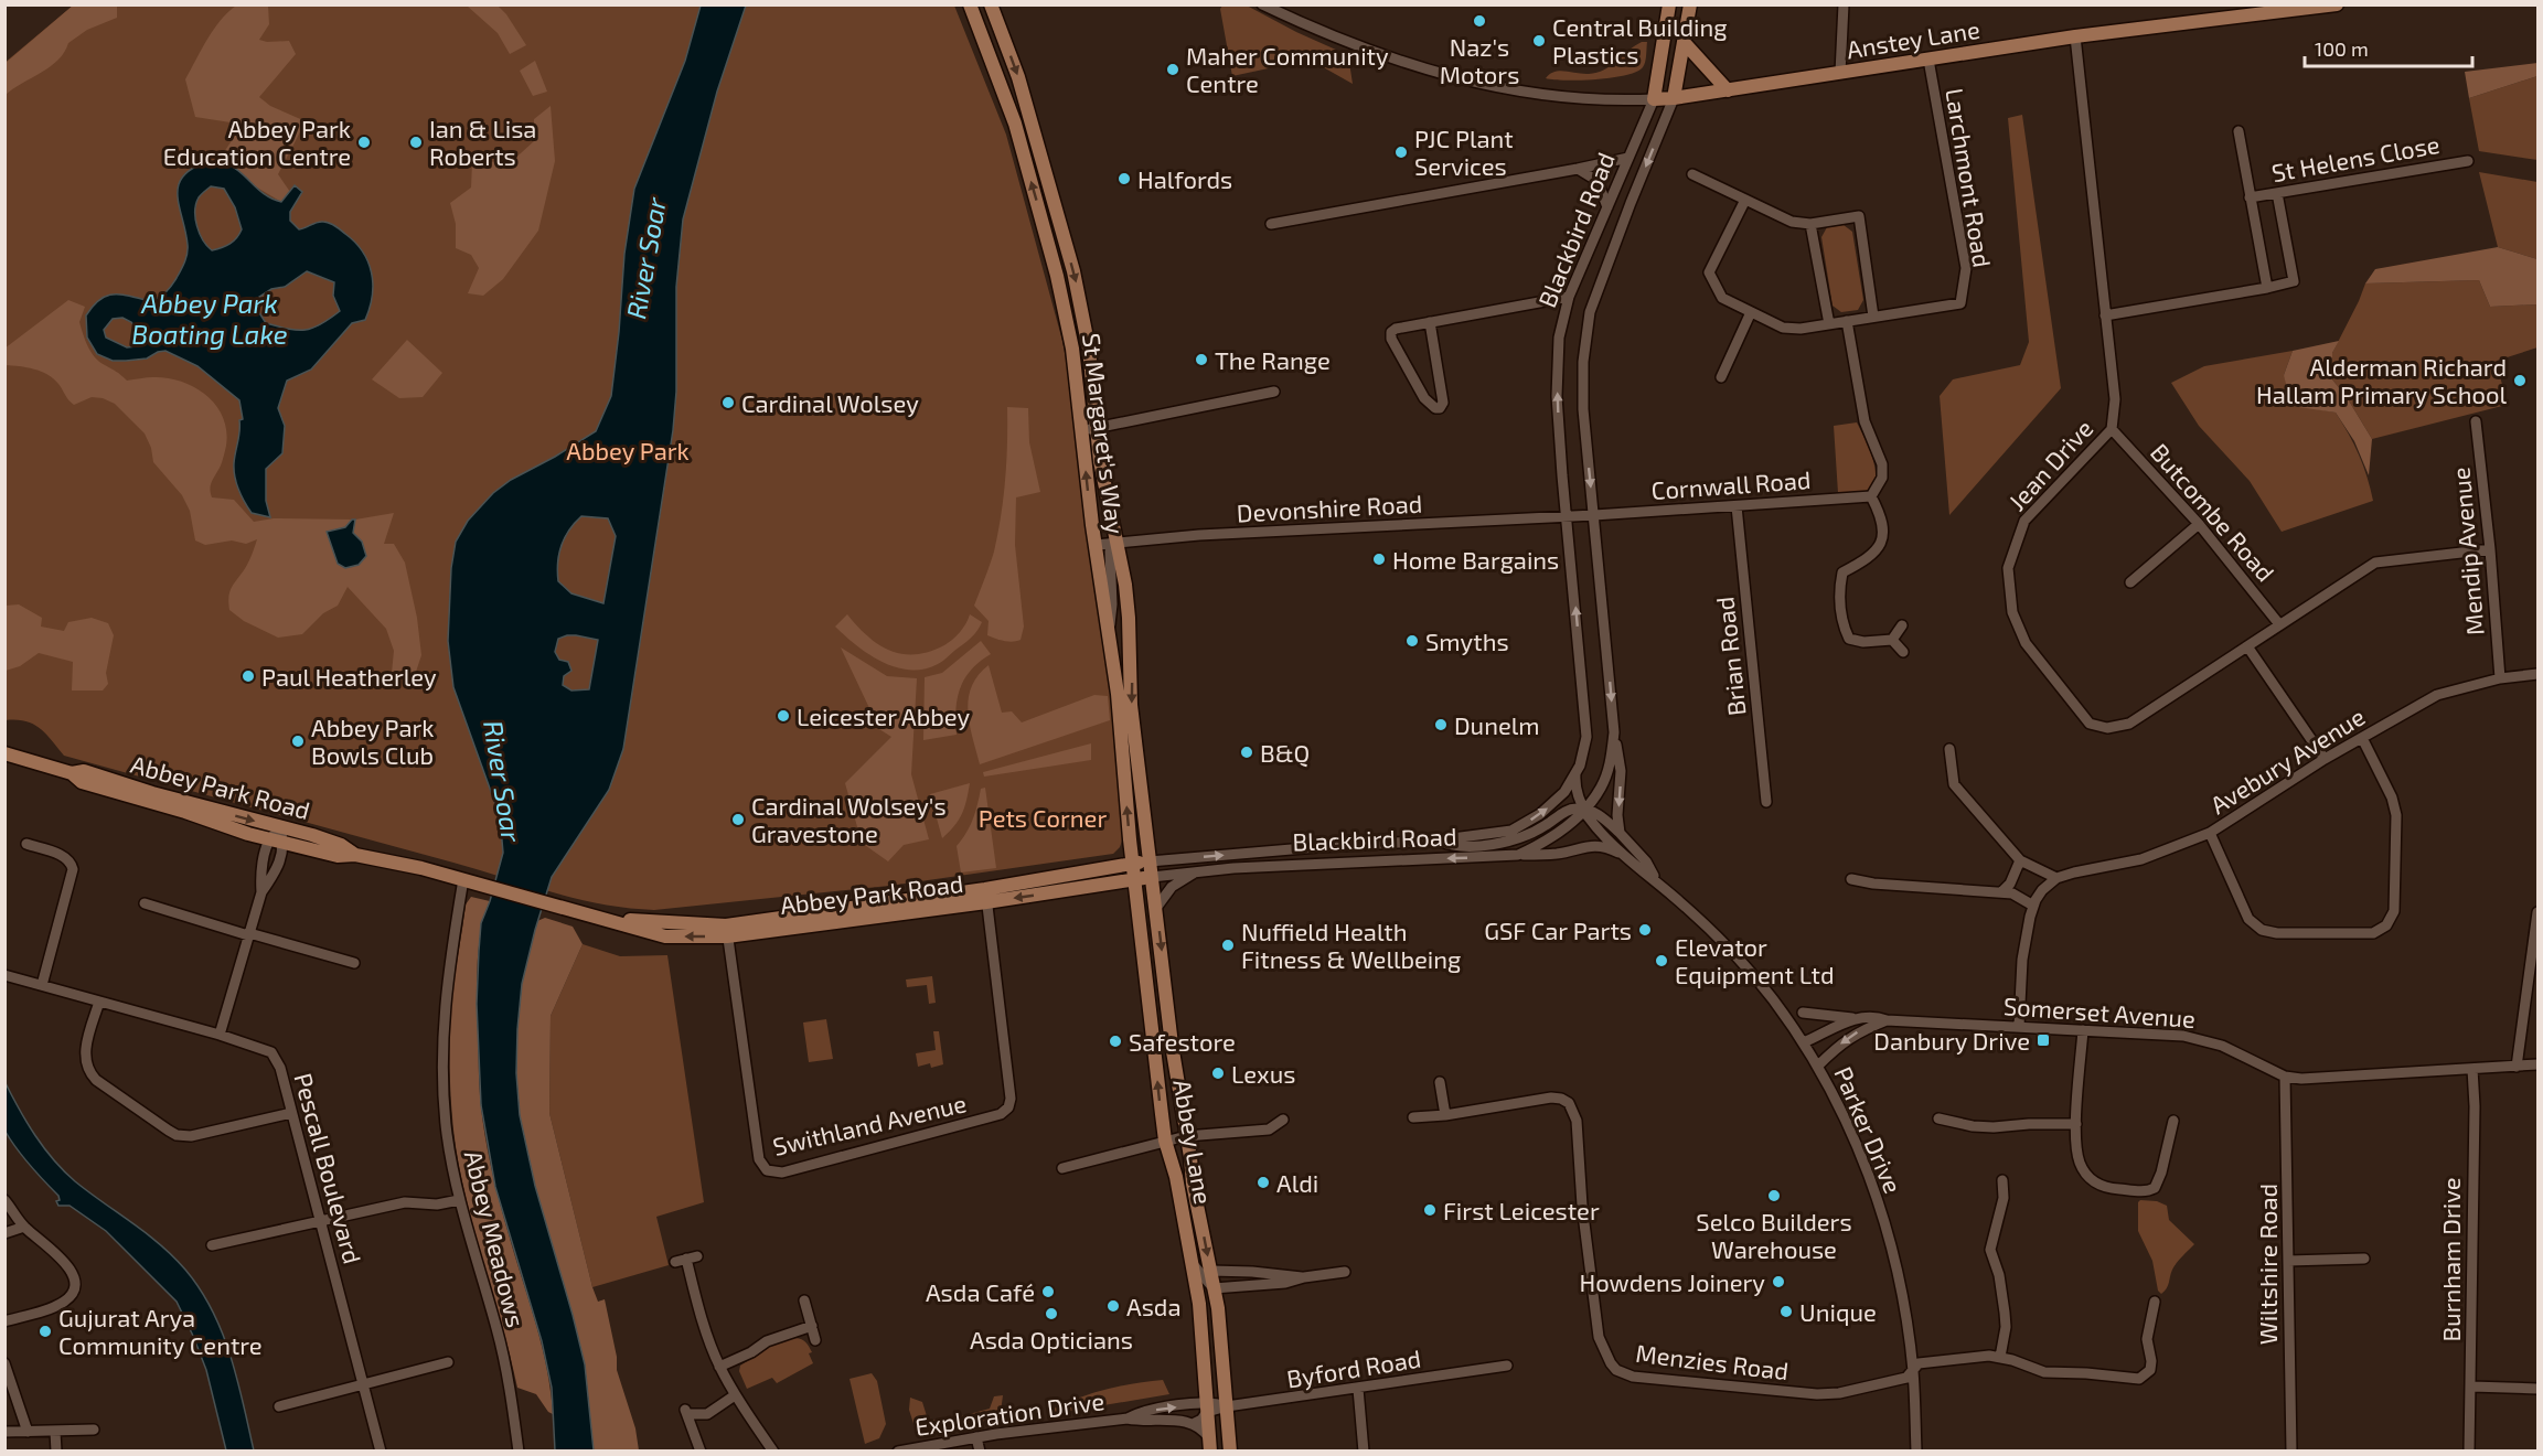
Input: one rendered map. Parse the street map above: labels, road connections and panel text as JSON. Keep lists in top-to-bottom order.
{
  "streets": {
    "main road": [
      "Anstey Lane",
      "Blackbird Road",
      "St Margaret's Way",
      "Abbey Park Road",
      "Abbey Lane"
    ],
    "street": [
      "St Helens Close",
      "Larchmont Road",
      "Jean Drive",
      "Cornwall Road",
      "Devonshire Road",
      "Butcombe Road",
      "Mendip Avenue",
      "Brian Road",
      "Avebury Avenue",
      "Somerset Avenue",
      "Swithland Avenue",
      "Parker Drive",
      "Pescall Boulevard",
      "Abbey Meadows",
      "Burnham Drive",
      "Wiltshire Road",
      "Menzies Road",
      "Byford Road",
      "Exploration Drive"
    ]
  },
  "crossings": [
    ["Anstey Lane", "Larchmont Road"],
    ["Anstey Lane", "Blackbird Road"],
    ["Anstey Lane", "Jean Drive"],
    ["Blackbird Road", "St Margaret's Way"],
    ["Blackbird Road", "Cornwall Road"],
    ["Blackbird Road", "Devonshire Road"],
    ["Blackbird Road", "Abbey Park Road"],
    ["Blackbird Road", "Parker Drive"],
    ["Blackbird Road", "Abbey Lane"],
    ["St Margaret's Way", "Devonshire Road"],
    ["St Margaret's Way", "Abbey Park Road"],
    ["St Margaret's Way", "Abbey Lane"],
    ["Jean Drive", "Butcombe Road"],
    ["Jean Drive", "Mendip Avenue"],
    ["Cornwall Road", "Brian Road"],
    ["Mendip Avenue", "Avebury Avenue"],
    ["Abbey Park Road", "Swithland Avenue"],
    ["Abbey Park Road", "Abbey Lane"],
    ["Abbey Park Road", "Abbey Meadows"],
    ["Somerset Avenue", "Parker Drive"],
    ["Somerset Avenue", "Burnham Drive"],
    ["Somerset Avenue", "Wiltshire Road"],
    ["Parker Drive", "Menzies Road"],
    ["Abbey Lane", "Byford Road"],
    ["Abbey Lane", "Exploration Drive"],
    ["Byford Road", "Exploration Drive"]
  ],
  "water": ["River Soar", "Abbey Park Boating Lake"],
  "parks": ["Abbey Park", "Pets Corner"],
  "places": {
    "other": [
      "Naz's Motors",
      "Central Building Plastics",
      "Maher Community Centre",
      "Abbey Park Education Centre",
      "Ian & Lisa Roberts",
      "PJC Plant Services",
      "Halfords",
      "The Range",
      "Alderman Richard Hallam Primary School",
      "Cardinal Wolsey",
      "Home Bargains",
      "Smyths",
      "Paul Heatherley",
      "Leicester Abbey",
      "Dunelm",
      "Abbey Park Bowls Club",
      "B&Q",
      "Cardinal Wolsey's Gravestone",
      "GSF Car Parts",
      "Nuffield Health Fitness & Wellbeing",
      "Elevator Equipment Ltd",
      "Safestore",
      "Lexus",
      "Aldi",
      "Selco Builders Warehouse",
      "First Leicester",
      "Howdens Joinery",
      "Asda Café",
      "Asda",
      "Unique",
      "Asda Opticians",
      "Gujurat Arya Community Centre"
    ],
    "transit": ["Danbury Drive"]
  },
  "scale_bar": "100 m"
}
